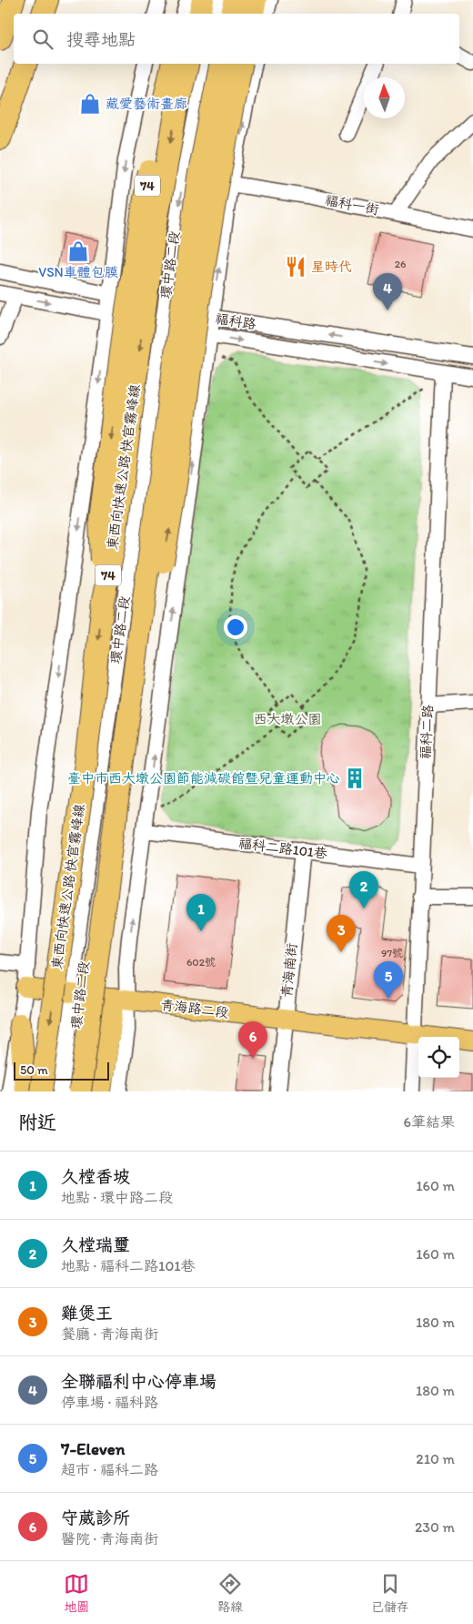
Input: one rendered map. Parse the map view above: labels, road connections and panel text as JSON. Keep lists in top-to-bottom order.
{
  "streets": {
    "highway": ["74", "東西向快速公路 快官霧峰線"],
    "main road": ["青海路二段"],
    "street": [
      "福科一街",
      "環中路二段",
      "福科路",
      "福科二路",
      "福科二路101巷",
      "青海南街"
    ]
  },
  "crossings": [
    ["74", "東西向快速公路 快官霧峰線"],
    ["環中路二段", "福科路"],
    ["環中路二段", "青海路二段"],
    ["福科路", "福科二路"],
    ["福科二路", "福科二路101巷"],
    ["福科二路", "青海路二段"],
    ["福科二路101巷", "青海南街"],
    ["青海南街", "青海路二段"]
  ],
  "parks": ["西大墩公園"],
  "places": {
    "shop": ["藏愛藝術畫廊", "VSN車體包膜"],
    "restaurant": ["星時代"],
    "building": ["臺中市西大墩公園節能減碳館暨兒童運動中心"]
  },
  "house_numbers": ["26", "97號", "602號"],
  "scale_bar": "50 m",
  "north": "top",
  "page": {
    "search": "搜尋地點",
    "pins": [
      "4",
      "2",
      "1",
      "3",
      "5",
      "6"
    ],
    "scale": "50 m",
    "heading": ["附近", "6筆結果"],
    "list": [
      {
        "mark": "1",
        "name": "久樘香坡",
        "note": "地點 · 環中路二段",
        "value": "160 m"
      },
      {
        "mark": "2",
        "name": "久樘瑞璽",
        "note": "地點 · 福科二路101巷",
        "value": "160 m"
      },
      {
        "mark": "3",
        "name": "雞煲王",
        "note": "餐廳 · 青海南街",
        "value": "180 m"
      },
      {
        "mark": "4",
        "name": "全聯福利中心停車場",
        "note": "停車場 · 福科路",
        "value": "180 m"
      },
      {
        "mark": "5",
        "name": "7-Eleven",
        "note": "超市 · 福科二路",
        "value": "210 m"
      },
      {
        "mark": "6",
        "name": "守葳診所",
        "note": "醫院 · 青海南街",
        "value": "230 m"
      }
    ],
    "nav": ["地圖", "路線", "已儲存"]
  }
}
